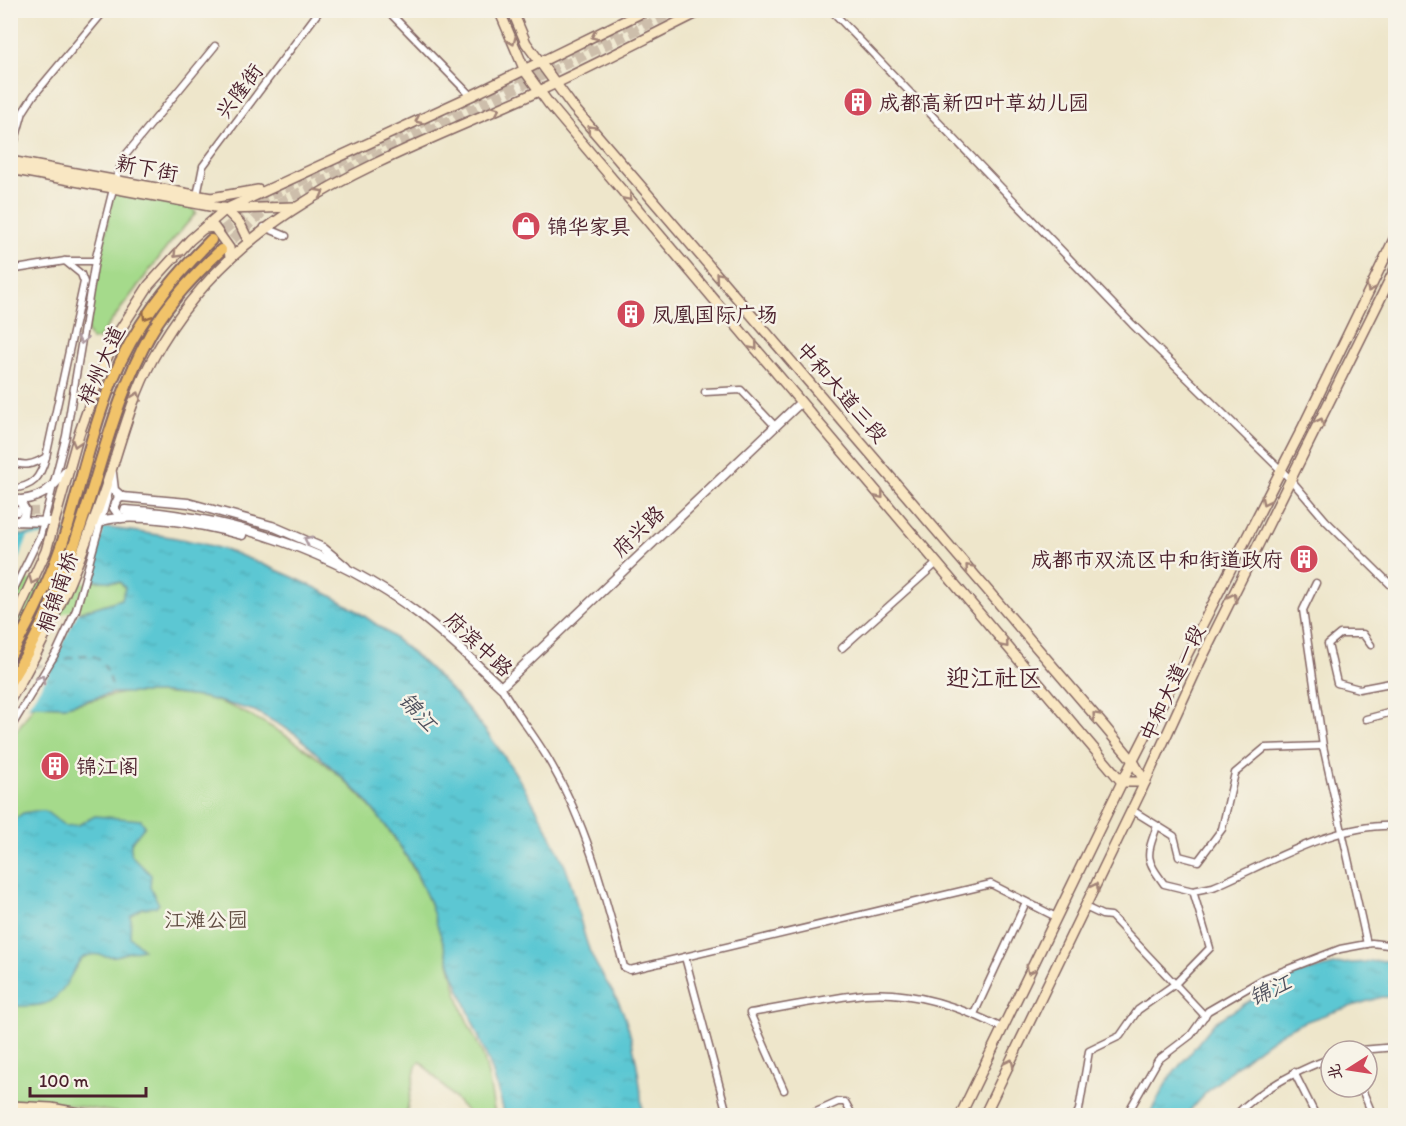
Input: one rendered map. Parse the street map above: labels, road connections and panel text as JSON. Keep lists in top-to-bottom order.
{
  "streets": {
    "highway": ["梓州大道", "桐锦南桥"],
    "main road": ["新下街", "中和大道三段", "中和大道一段"],
    "street": ["兴隆街", "府兴路", "府滨中路"]
  },
  "crossings": [
    ["兴隆街", "新下街"],
    ["新下街", "桐锦南桥"],
    ["梓州大道", "桐锦南桥"],
    ["中和大道三段", "中和大道一段"],
    ["府兴路", "府滨中路"],
    ["桐锦南桥", "府滨中路"]
  ],
  "districts": ["迎江社区"],
  "water": ["锦江"],
  "parks": ["江滩公园"],
  "places": {
    "building": [
      "成都高新四叶草幼儿园",
      "凤凰国际广场",
      "成都市双流区中和街道政府",
      "锦江阁"
    ],
    "shop": ["锦华家具"]
  },
  "scale_bar": "100 m",
  "north": "left"
}
